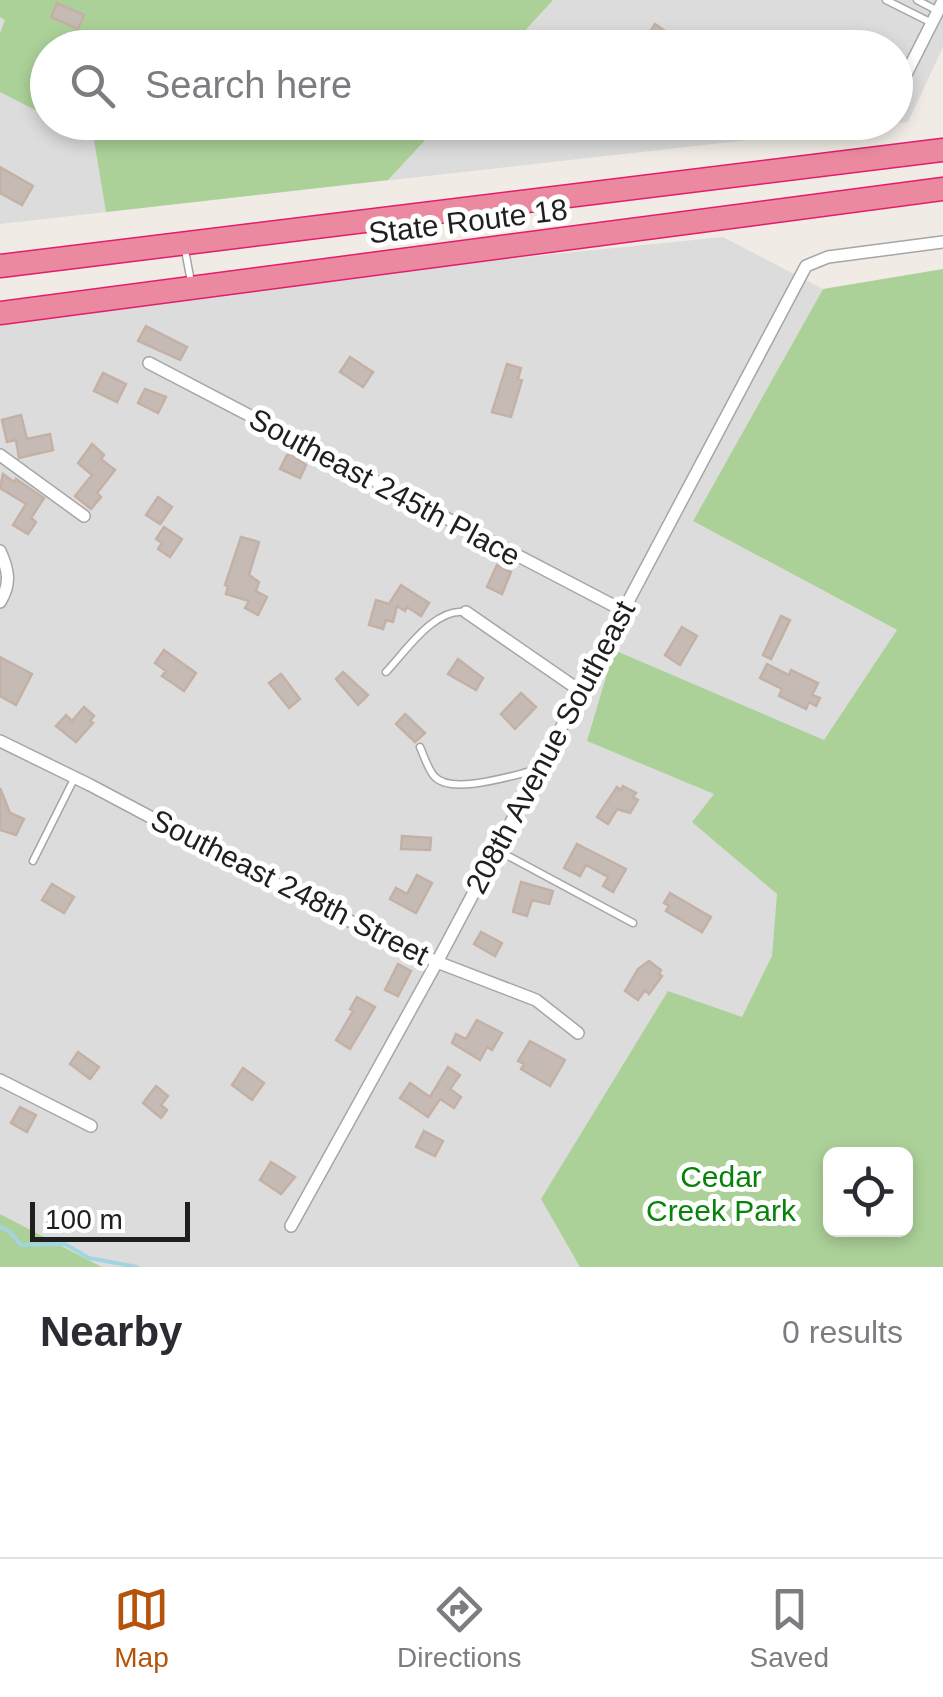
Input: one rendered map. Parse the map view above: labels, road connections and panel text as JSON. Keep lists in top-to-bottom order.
{
  "streets": {
    "highway": ["State Route 18"],
    "street": ["Southeast 245th Place", "208th Avenue Southeast", "Southeast 248th Street"]
  },
  "crossings": [
    ["Southeast 245th Place", "208th Avenue Southeast"],
    ["208th Avenue Southeast", "Southeast 248th Street"]
  ],
  "parks": ["Cedar Creek Park"],
  "scale_bar": "100 m",
  "page": {
    "search": "Search here",
    "scale": "100 m",
    "heading": ["Nearby", "0 results"],
    "nav": ["Map", "Directions", "Saved"]
  }
}
